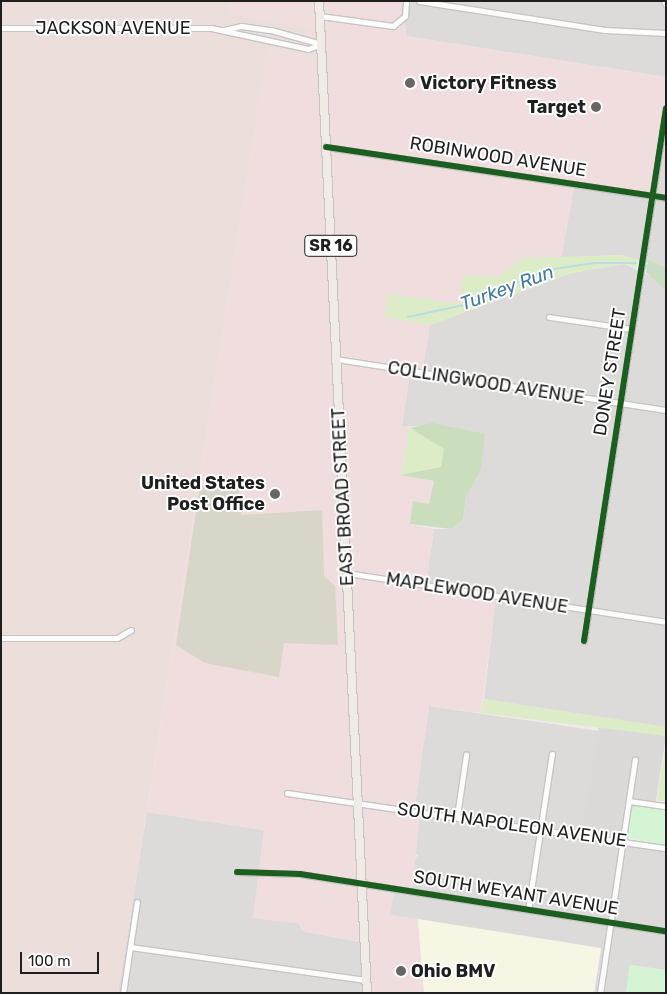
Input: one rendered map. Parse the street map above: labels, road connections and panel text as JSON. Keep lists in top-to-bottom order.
{
  "streets": {
    "main road": ["SR 16", "EAST BROAD STREET"],
    "street": [
      "JACKSON AVENUE",
      "ROBINWOOD AVENUE",
      "DONEY STREET",
      "COLLINGWOOD AVENUE",
      "MAPLEWOOD AVENUE",
      "SOUTH NAPOLEON AVENUE",
      "SOUTH WEYANT AVENUE"
    ]
  },
  "crossings": [
    ["JACKSON AVENUE", "EAST BROAD STREET"],
    ["ROBINWOOD AVENUE", "DONEY STREET"],
    ["ROBINWOOD AVENUE", "EAST BROAD STREET"],
    ["DONEY STREET", "COLLINGWOOD AVENUE"],
    ["DONEY STREET", "MAPLEWOOD AVENUE"],
    ["COLLINGWOOD AVENUE", "EAST BROAD STREET"],
    ["EAST BROAD STREET", "MAPLEWOOD AVENUE"],
    ["EAST BROAD STREET", "SOUTH NAPOLEON AVENUE"],
    ["EAST BROAD STREET", "SOUTH WEYANT AVENUE"]
  ],
  "water": ["Turkey Run"],
  "places": [
    "Victory Fitness",
    "Target",
    "United States Post Office",
    "Ohio BMV"
  ],
  "scale_bar": "100 m"
}
